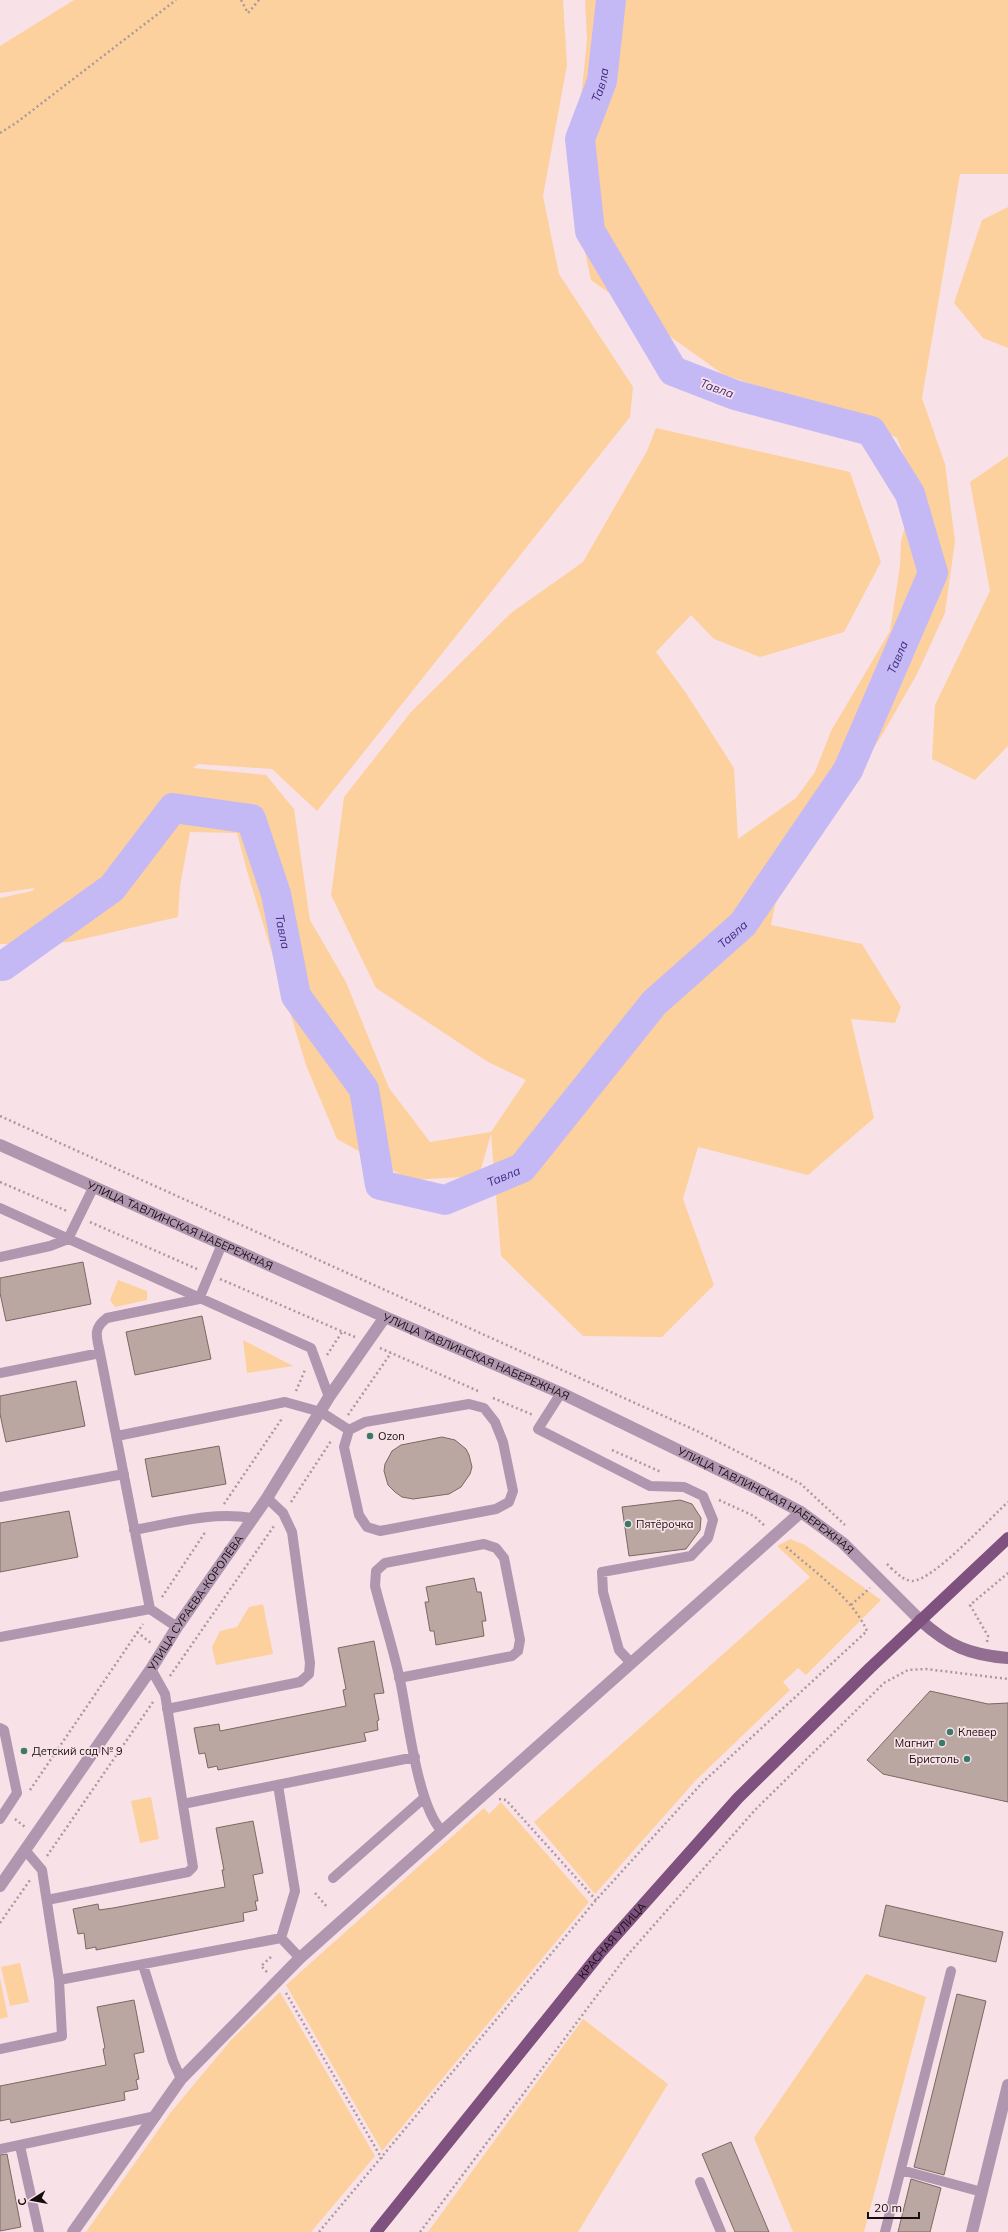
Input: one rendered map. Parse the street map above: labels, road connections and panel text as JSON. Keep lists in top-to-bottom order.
{
  "streets": {
    "main road": ["КРАСНАЯ УЛИЦА"],
    "street": ["УЛИЦА ТАВЛИНСКАЯ НАБЕРЕЖНАЯ", "УЛИЦА СУРАЕВА-КОРОЛЁВА"]
  },
  "crossings": [
    ["УЛИЦА ТАВЛИНСКАЯ НАБЕРЕЖНАЯ", "УЛИЦА СУРАЕВА-КОРОЛЁВА"],
    ["УЛИЦА ТАВЛИНСКАЯ НАБЕРЕЖНАЯ", "КРАСНАЯ УЛИЦА"]
  ],
  "water": ["Тавла"],
  "places": [
    "Ozon",
    "Пятёрочка",
    "Клевер",
    "Магнит",
    "Детский сад № 9",
    "Бристоль"
  ],
  "scale_bar": "20 m",
  "north": "left"
}
